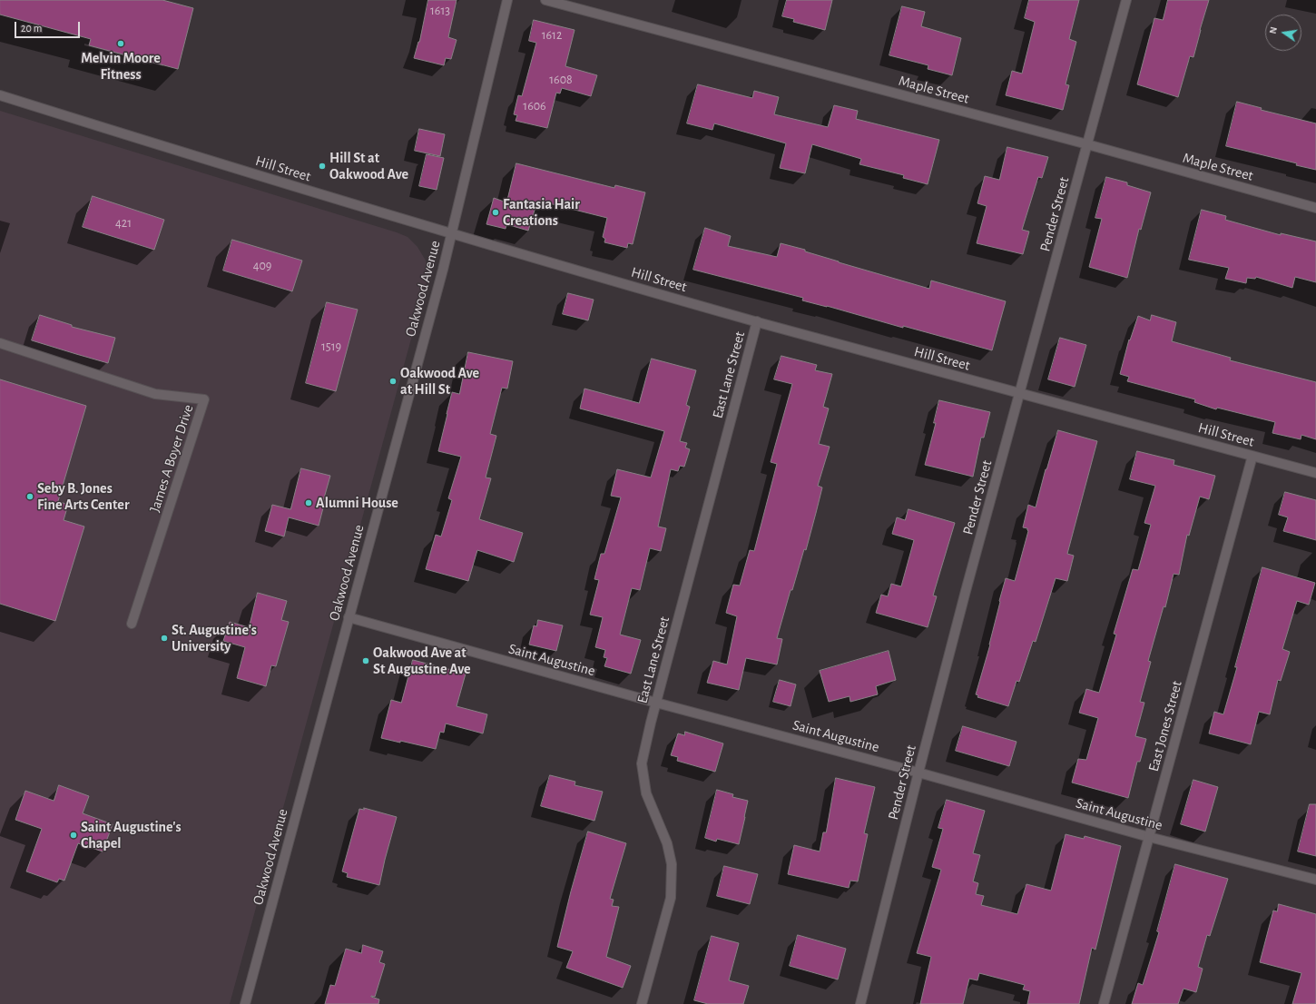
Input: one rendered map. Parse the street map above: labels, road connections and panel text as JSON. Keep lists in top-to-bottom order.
{
  "streets": {
    "street": [
      "Maple Street",
      "Hill Street",
      "Pender Street",
      "Oakwood Avenue",
      "East Lane Street",
      "James A Boyer Drive",
      "Saint Augustine",
      "East Jones Street"
    ]
  },
  "crossings": [
    ["Maple Street", "Pender Street"],
    ["Hill Street", "Pender Street"],
    ["Hill Street", "Oakwood Avenue"],
    ["Hill Street", "East Lane Street"],
    ["Hill Street", "East Jones Street"],
    ["Pender Street", "Saint Augustine"],
    ["Oakwood Avenue", "Saint Augustine"],
    ["East Lane Street", "Saint Augustine"],
    ["Saint Augustine", "East Jones Street"]
  ],
  "places": [
    "Melvin Moore Fitness",
    "Hill St at Oakwood Ave",
    "Fantasia Hair Creations",
    "Oakwood Ave at Hill St",
    "Seby B. Jones Fine Arts Center",
    "Alumni House",
    "St. Augustine's University",
    "Oakwood Ave at St Augustine Ave",
    "Saint Augustine's Chapel"
  ],
  "house_numbers": [
    "1613",
    "1612",
    "1608",
    "1606",
    "421",
    "409",
    "1519"
  ],
  "scale_bar": "20 m",
  "north": "left"
}
